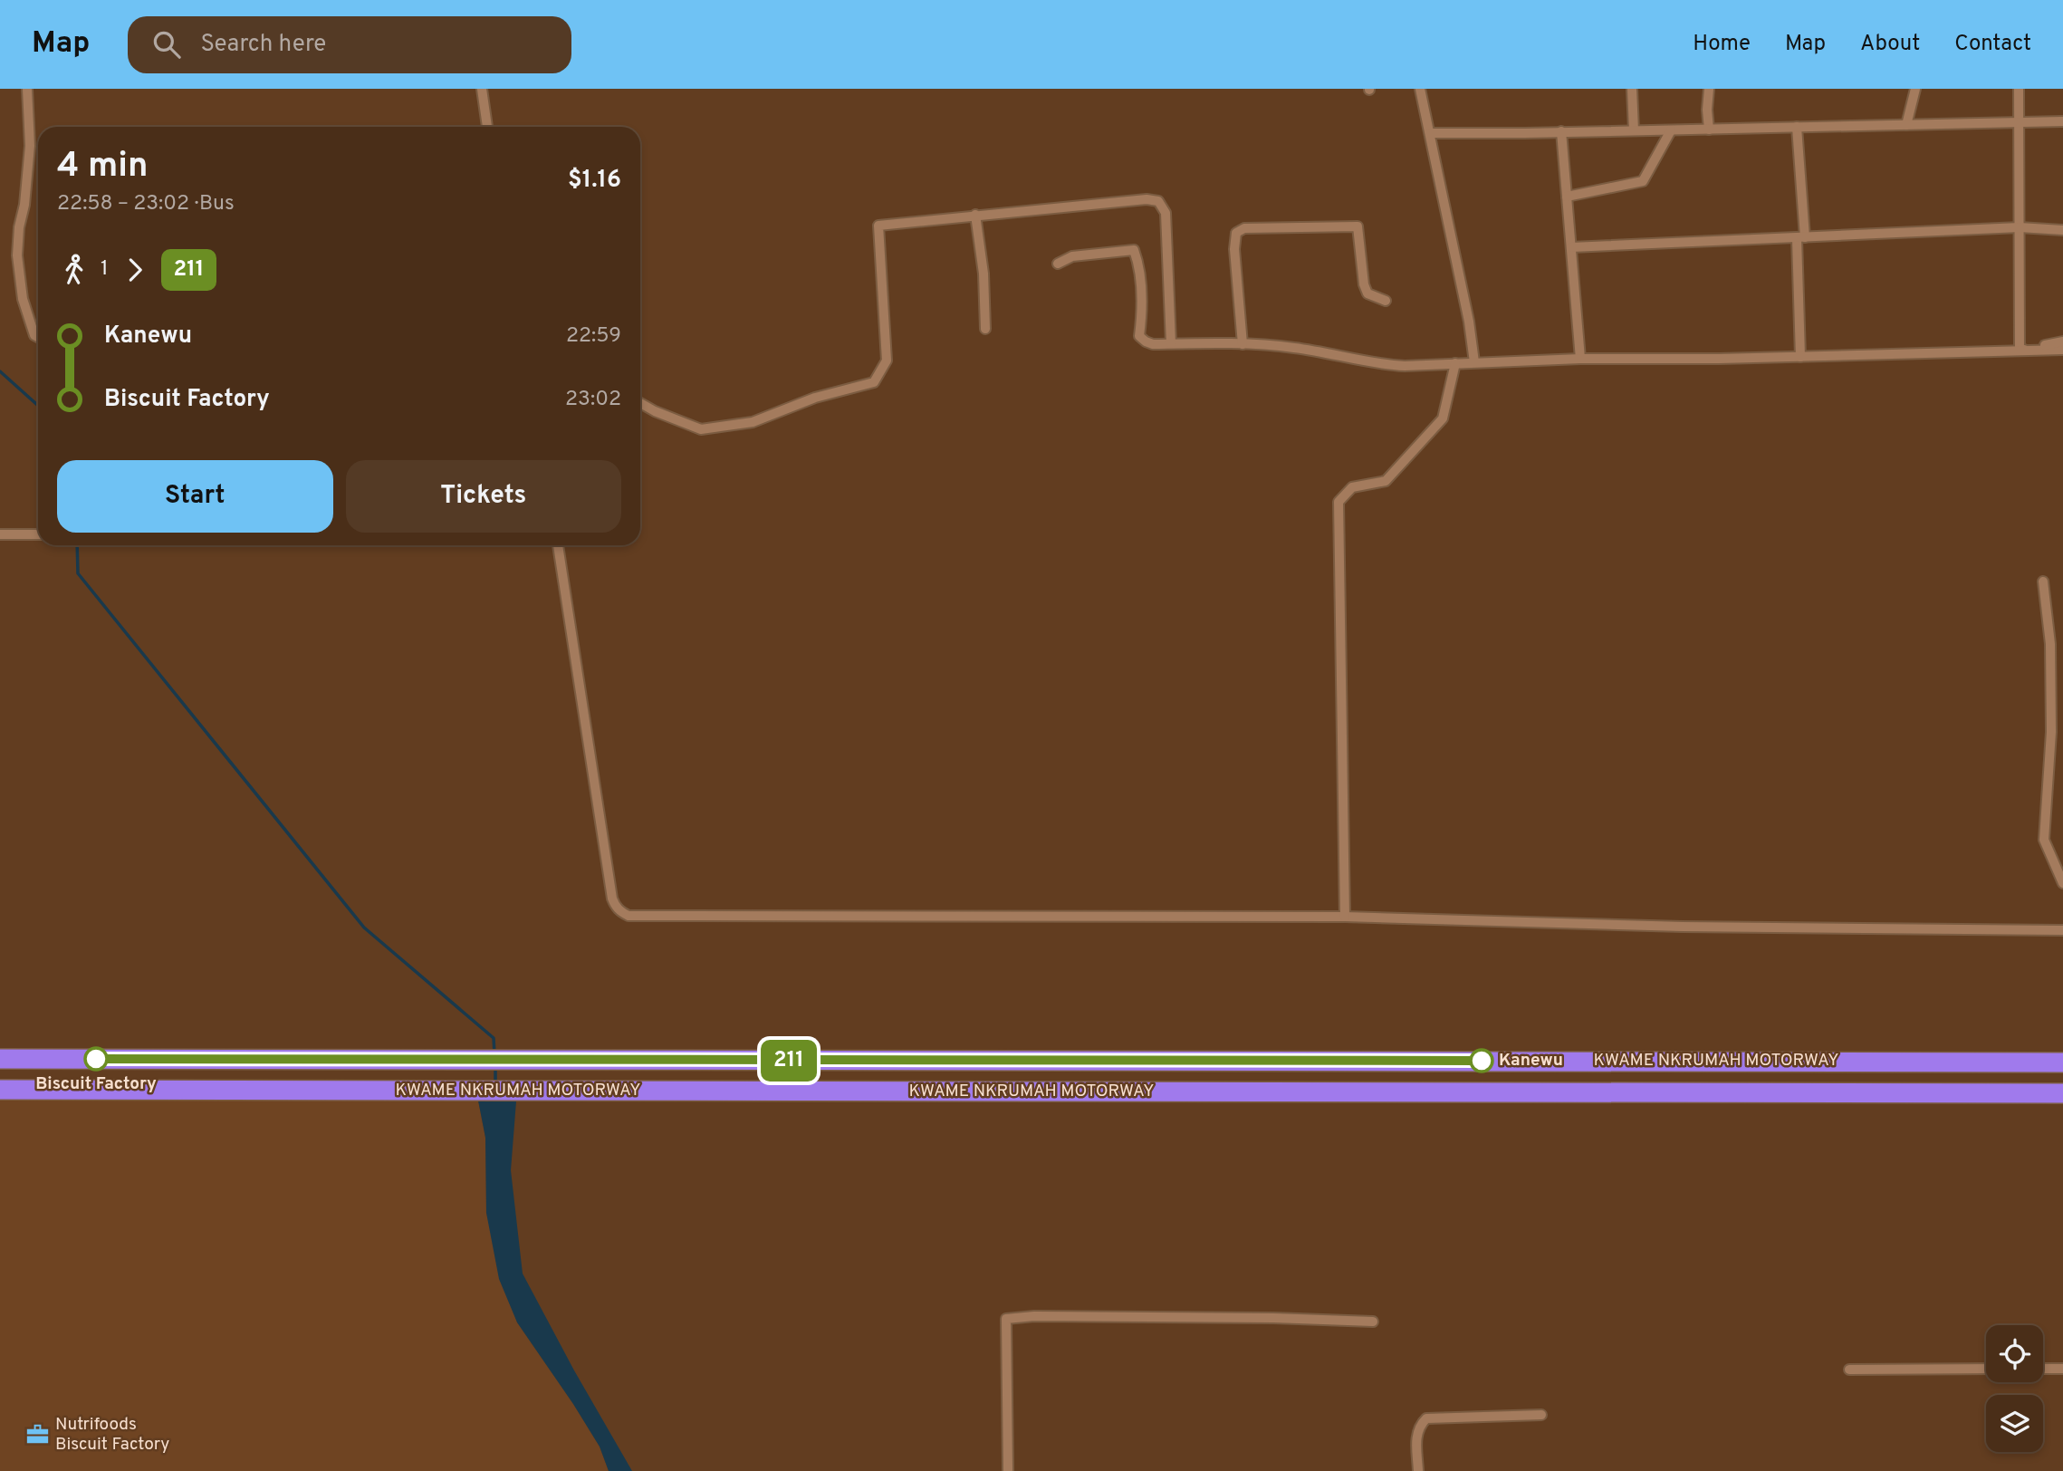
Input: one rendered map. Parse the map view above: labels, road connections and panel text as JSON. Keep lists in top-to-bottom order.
{
  "streets": {
    "highway": ["KWAME NKRUMAH MOTORWAY"]
  },
  "places": {
    "other": ["Biscuit Factory", "Kanewu"],
    "office": ["Nutrifoods Biscuit Factory"]
  },
  "lines": ["bus line 211"],
  "page": {
    "header": "Map",
    "search": "Search here",
    "nav": [
      "Home",
      "Map",
      "About",
      "Contact"
    ],
    "on_map": "211",
    "heading": ["4 min", "22:58 – 23:02 · Bus", "$1.16"],
    "legs": ["1", "211"],
    "list": [
      {
        "name": "Kanewu",
        "value": "22:59"
      },
      {
        "name": "Biscuit Factory",
        "value": "23:02"
      }
    ],
    "buttons": ["Start", "Tickets"]
  }
}
